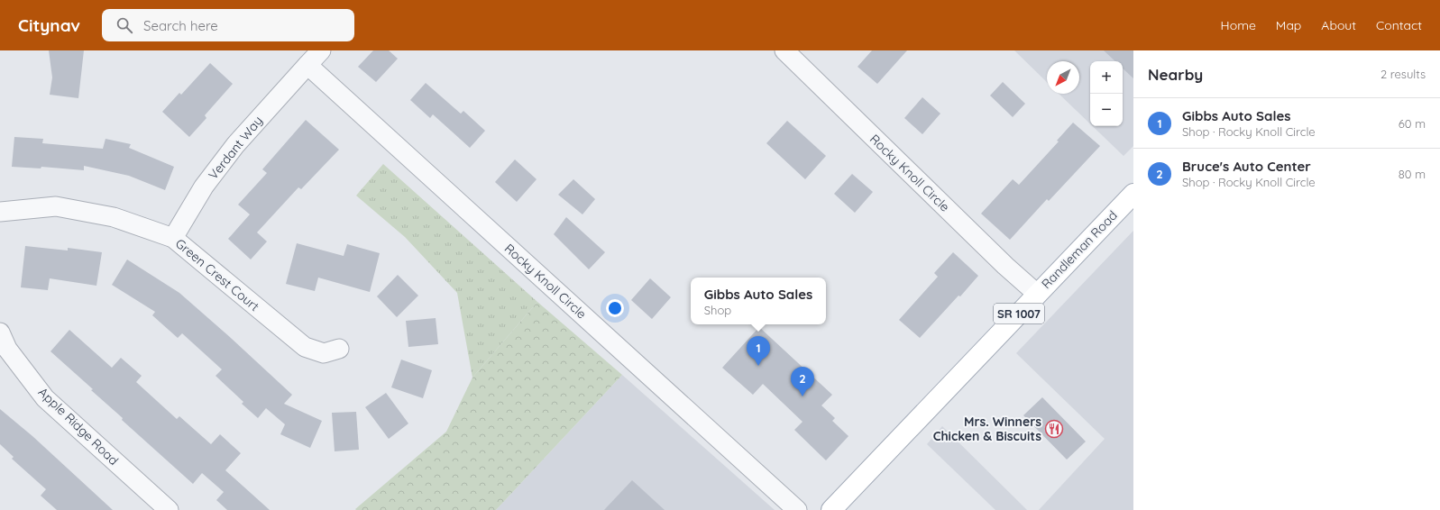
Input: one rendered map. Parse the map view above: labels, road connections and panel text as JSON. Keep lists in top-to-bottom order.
{
  "streets": {
    "main road": ["Randleman Road", "SR 1007"],
    "street": [
      "Verdant Way",
      "Rocky Knoll Circle",
      "Green Crest Court",
      "Apple Ridge Road"
    ]
  },
  "crossings": [
    ["Verdant Way", "Rocky Knoll Circle"],
    ["Verdant Way", "Green Crest Court"],
    ["Rocky Knoll Circle", "Randleman Road"]
  ],
  "places": {
    "restaurant": ["Mrs. Winners Chicken & Biscuits"]
  },
  "north": "bottom left",
  "page": {
    "header": "Citynav",
    "search": "Search here",
    "nav": [
      "Home",
      "Map",
      "About",
      "Contact"
    ],
    "heading": ["Nearby", "2 results"],
    "map_buttons": ["+", "−"],
    "list": [
      {
        "mark": "1",
        "name": "Gibbs Auto Sales",
        "note": "Shop · Rocky Knoll Circle",
        "value": "60 m"
      },
      {
        "mark": "2",
        "name": "Bruce's Auto Center",
        "note": "Shop · Rocky Knoll Circle",
        "value": "80 m"
      }
    ],
    "popup": ["Gibbs Auto Sales", "Shop"],
    "pins": ["1", "2"]
  }
}
